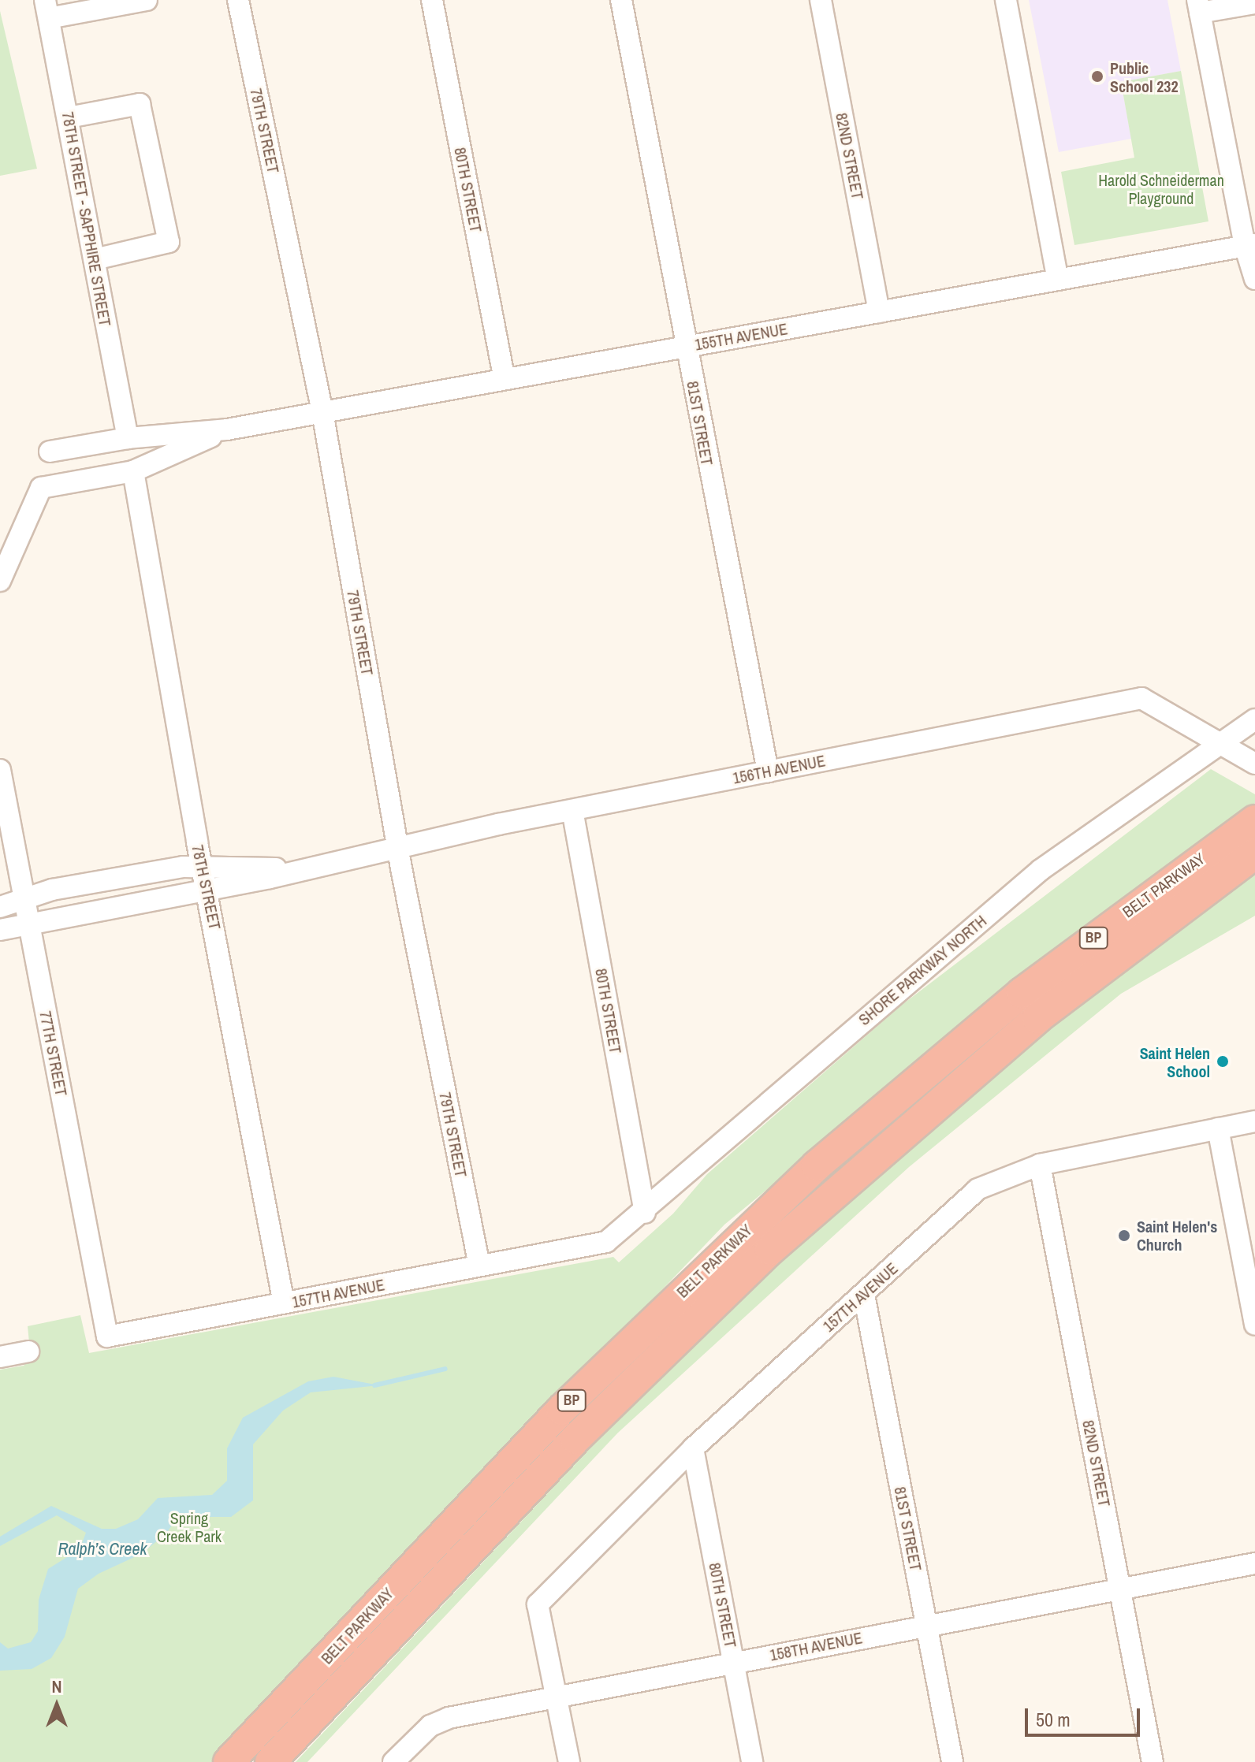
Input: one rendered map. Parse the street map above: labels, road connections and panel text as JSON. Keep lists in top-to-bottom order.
{
  "streets": {
    "highway": ["BELT PARKWAY", "BP"],
    "street": [
      "79TH STREET",
      "82ND STREET",
      "80TH STREET",
      "78TH STREET - SAPPHIRE STREET",
      "155TH AVENUE",
      "81ST STREET",
      "156TH AVENUE",
      "78TH STREET",
      "SHORE PARKWAY NORTH",
      "77TH STREET",
      "157TH AVENUE",
      "158TH AVENUE"
    ]
  },
  "crossings": [
    ["79TH STREET", "155TH AVENUE"],
    ["79TH STREET", "156TH AVENUE"],
    ["79TH STREET", "157TH AVENUE"],
    ["82ND STREET", "155TH AVENUE"],
    ["82ND STREET", "157TH AVENUE"],
    ["82ND STREET", "158TH AVENUE"],
    ["80TH STREET", "155TH AVENUE"],
    ["80TH STREET", "156TH AVENUE"],
    ["80TH STREET", "SHORE PARKWAY NORTH"],
    ["80TH STREET", "157TH AVENUE"],
    ["80TH STREET", "158TH AVENUE"],
    ["78TH STREET - SAPPHIRE STREET", "155TH AVENUE"],
    ["155TH AVENUE", "81ST STREET"],
    ["155TH AVENUE", "78TH STREET"],
    ["81ST STREET", "156TH AVENUE"],
    ["81ST STREET", "157TH AVENUE"],
    ["81ST STREET", "158TH AVENUE"],
    ["156TH AVENUE", "78TH STREET"],
    ["156TH AVENUE", "SHORE PARKWAY NORTH"],
    ["156TH AVENUE", "77TH STREET"],
    ["78TH STREET", "157TH AVENUE"],
    ["SHORE PARKWAY NORTH", "157TH AVENUE"],
    ["77TH STREET", "157TH AVENUE"],
    ["157TH AVENUE", "158TH AVENUE"]
  ],
  "water": ["Ralph’s Creek"],
  "parks": ["Harold Schneiderman Playground", "Spring Creek Park"],
  "places": ["Public School 232", "Saint Helen School", "Saint Helen's Church"],
  "scale_bar": "50 m",
  "north": "top"
}
